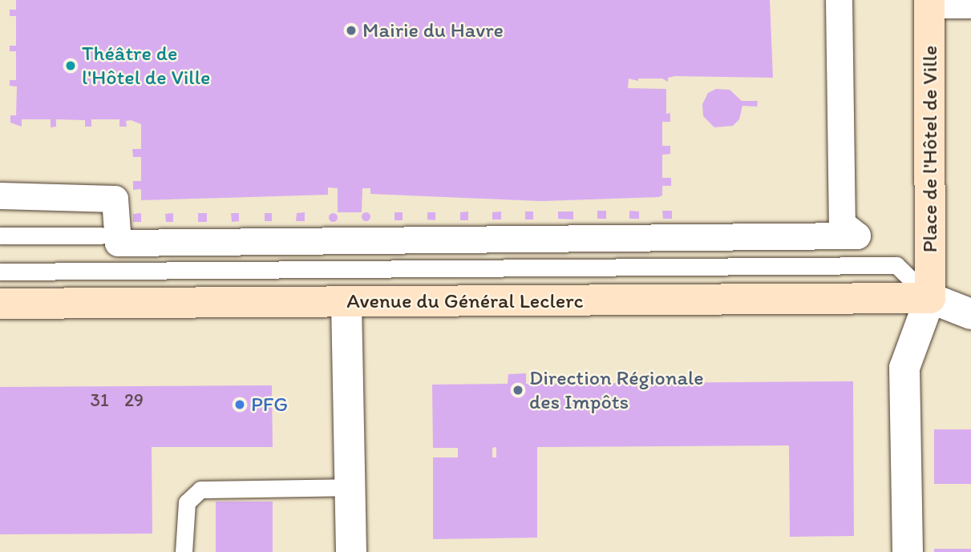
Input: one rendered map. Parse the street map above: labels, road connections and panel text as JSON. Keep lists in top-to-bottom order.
{
  "streets": {
    "main road": ["Place de l'Hôtel de Ville", "Avenue du Général Leclerc"]
  },
  "crossings": [
    ["Place de l'Hôtel de Ville", "Avenue du Général Leclerc"]
  ],
  "places": [
    "Mairie du Havre",
    "Théâtre de l'Hôtel de Ville",
    "Direction Régionale des Impôts",
    "PFG"
  ],
  "house_numbers": ["31", "29"]
}
